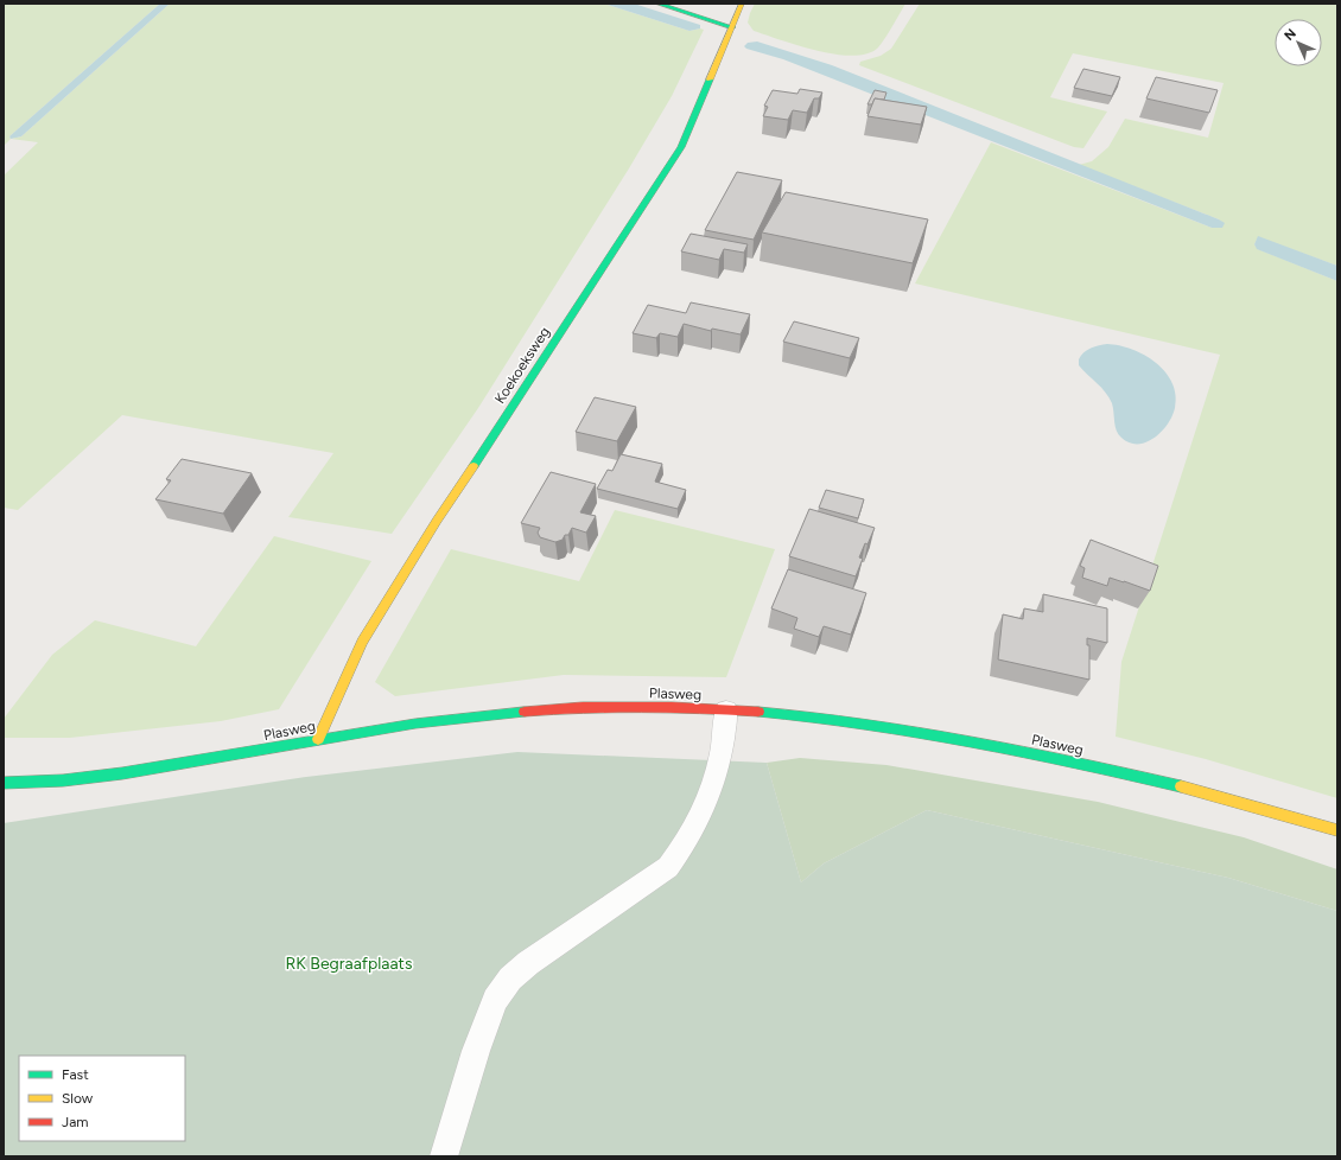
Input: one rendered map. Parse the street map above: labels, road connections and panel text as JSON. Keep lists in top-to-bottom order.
{
  "streets": {
    "street": ["Koekoeksweg", "Plasweg"]
  },
  "crossings": [
    ["Koekoeksweg", "Plasweg"]
  ],
  "parks": ["RK Begraafplaats"],
  "legend": ["Fast", "Slow", "Jam"],
  "north": "top left"
}
